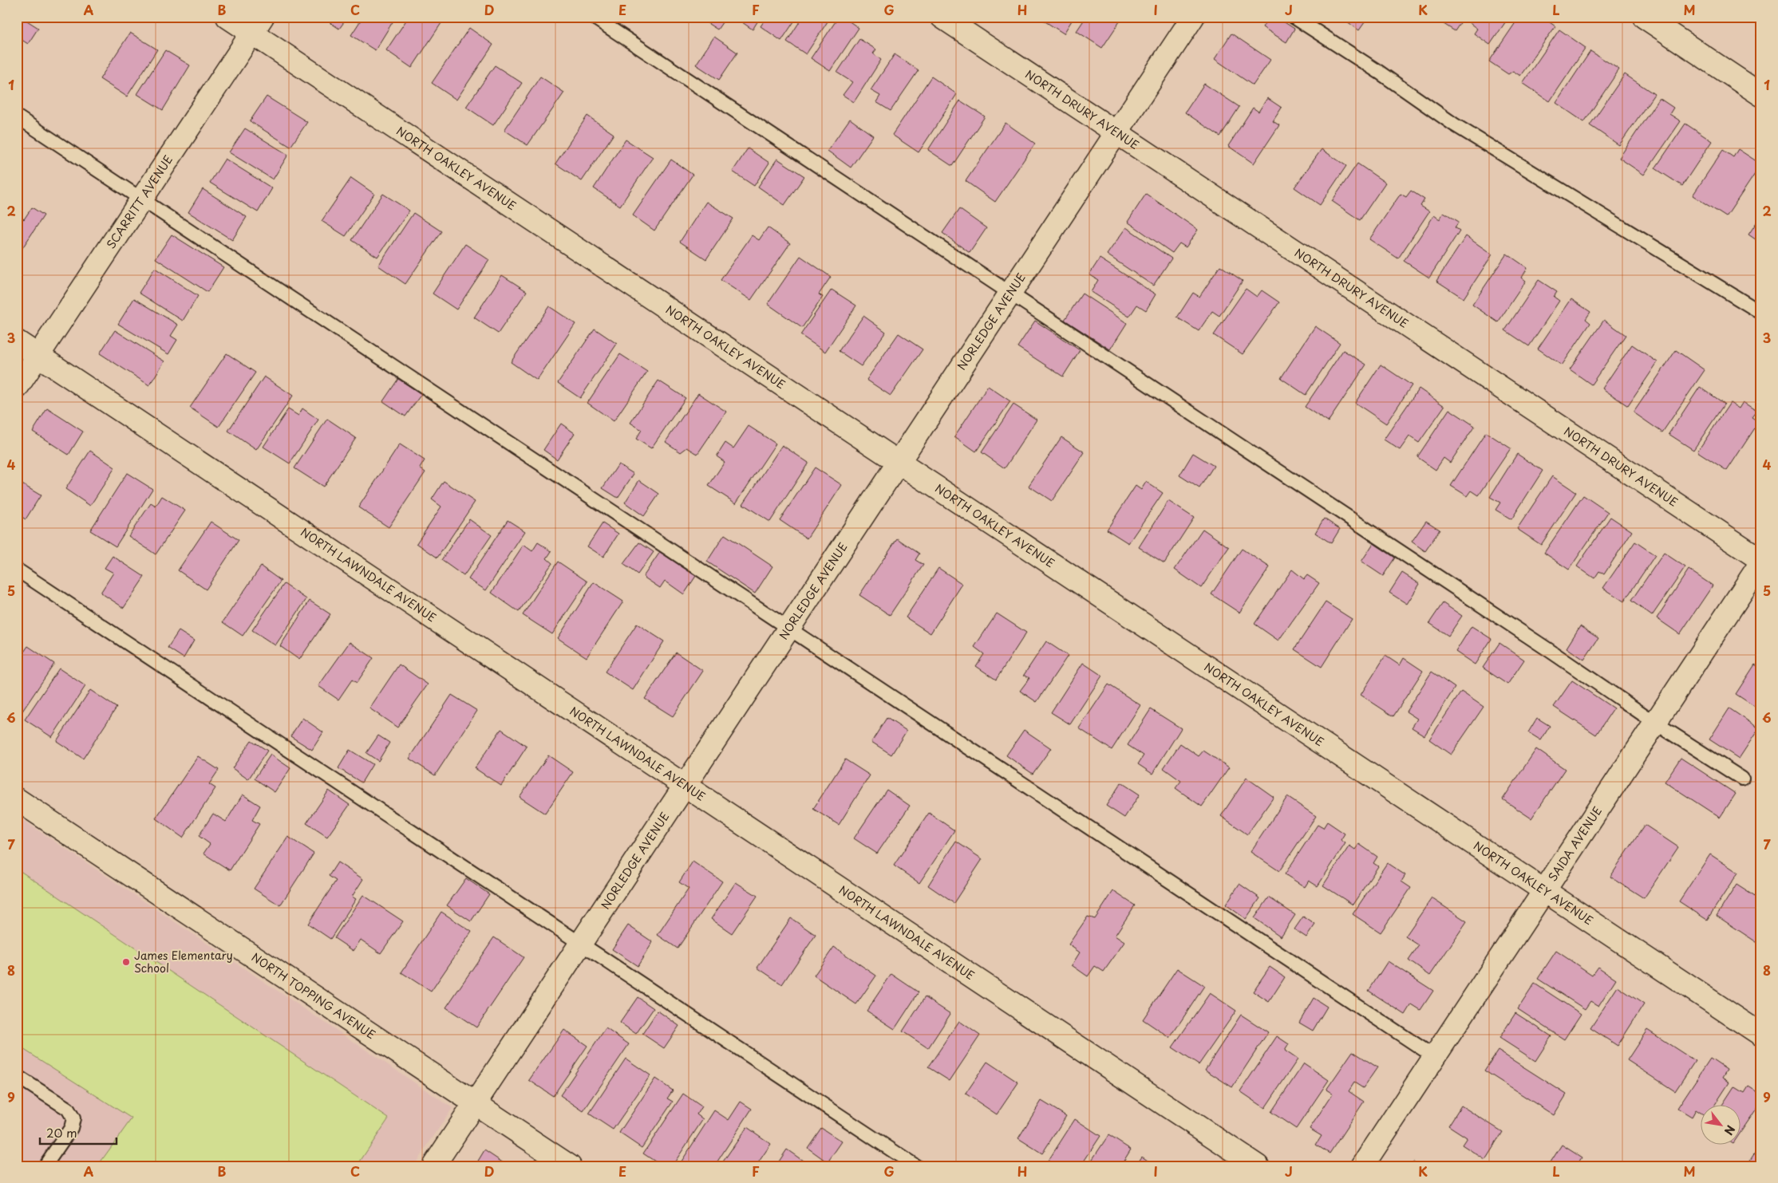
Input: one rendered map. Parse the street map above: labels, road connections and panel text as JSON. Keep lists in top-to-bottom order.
{
  "streets": {
    "street": [
      "NORTH DRURY AVENUE",
      "NORTH OAKLEY AVENUE",
      "SCARRITT AVENUE",
      "NORLEDGE AVENUE",
      "NORTH LAWNDALE AVENUE",
      "SAIDA AVENUE",
      "NORTH TOPPING AVENUE"
    ]
  },
  "crossings": [
    ["NORTH DRURY AVENUE", "NORLEDGE AVENUE"],
    ["NORTH DRURY AVENUE", "SAIDA AVENUE"],
    ["NORTH OAKLEY AVENUE", "SCARRITT AVENUE"],
    ["NORTH OAKLEY AVENUE", "NORLEDGE AVENUE"],
    ["NORTH OAKLEY AVENUE", "SAIDA AVENUE"],
    ["SCARRITT AVENUE", "NORTH LAWNDALE AVENUE"],
    ["NORLEDGE AVENUE", "NORTH LAWNDALE AVENUE"],
    ["NORLEDGE AVENUE", "NORTH TOPPING AVENUE"]
  ],
  "places": ["James Elementary School"],
  "scale_bar": "20 m",
  "north": "bottom right",
  "grid": {
    "columns": [
      "A",
      "B",
      "C",
      "D",
      "E",
      "F",
      "G",
      "H",
      "I",
      "J",
      "K",
      "L",
      "M"
    ],
    "rows": [
      "1",
      "2",
      "3",
      "4",
      "5",
      "6",
      "7",
      "8",
      "9"
    ]
  }
}
